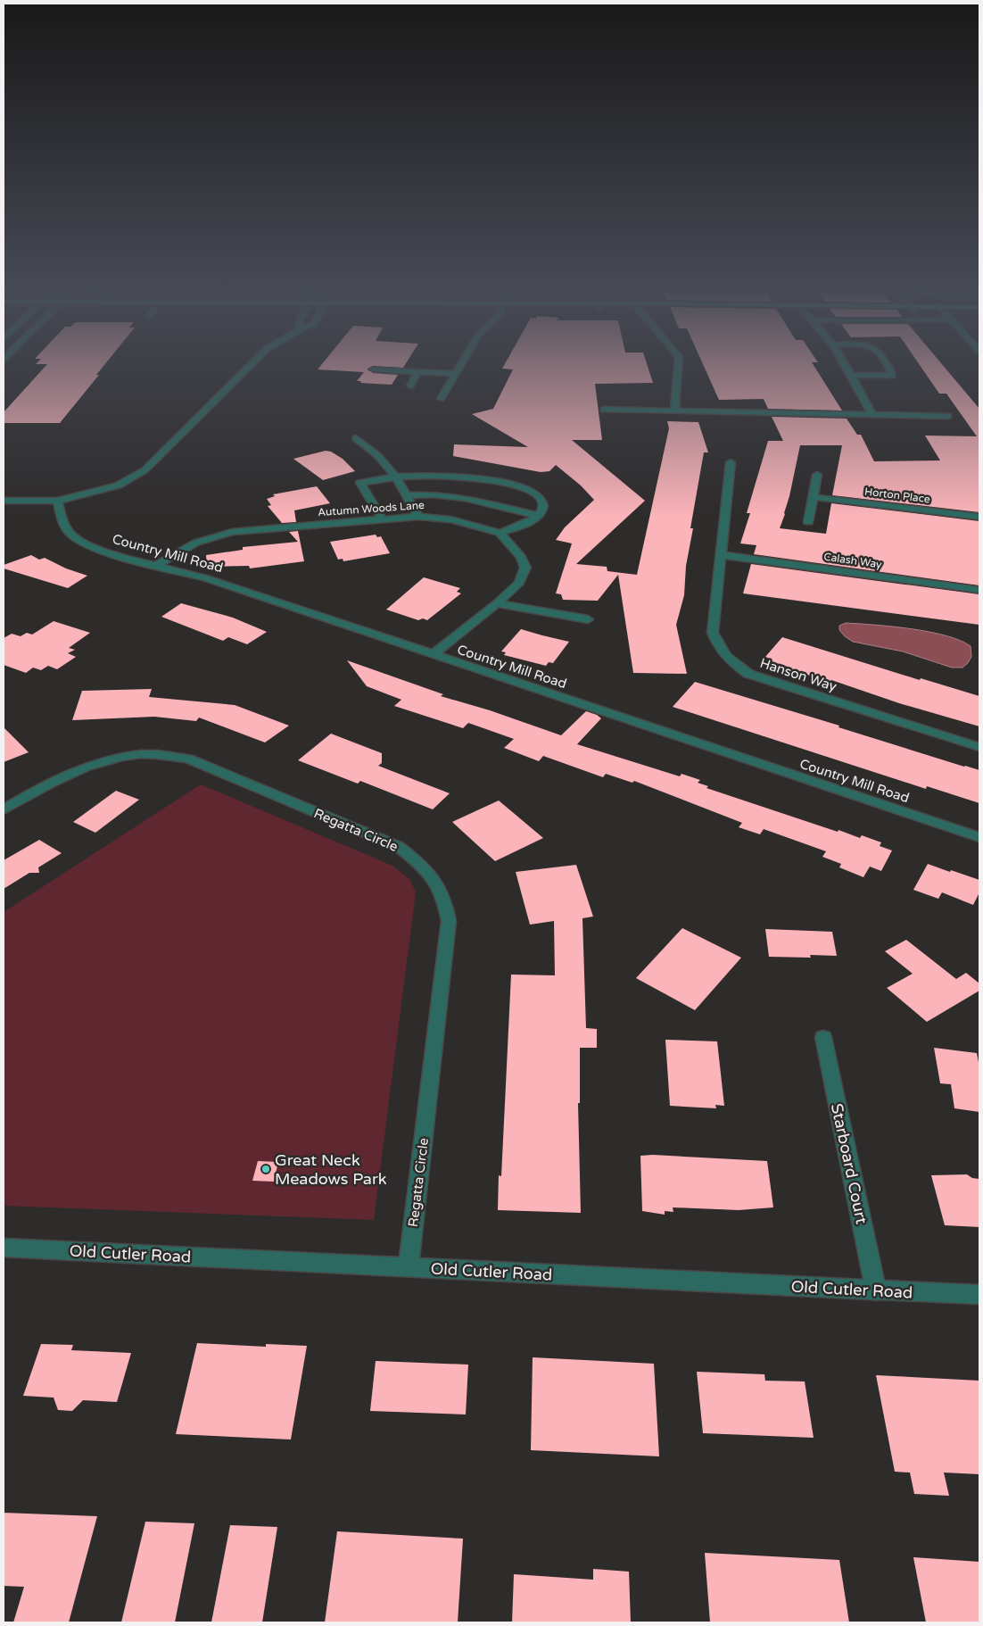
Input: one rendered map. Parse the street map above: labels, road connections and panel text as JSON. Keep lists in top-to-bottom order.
{
  "streets": {
    "street": [
      "Horton Place",
      "Autumn Woods Lane",
      "Country Mill Road",
      "Calash Way",
      "Hanson Way",
      "Regatta Circle",
      "Starboard Court",
      "Old Cutler Road"
    ]
  },
  "crossings": [
    ["Autumn Woods Lane", "Country Mill Road"],
    ["Calash Way", "Hanson Way"],
    ["Regatta Circle", "Old Cutler Road"],
    ["Starboard Court", "Old Cutler Road"]
  ],
  "places": ["Great Neck Meadows Park"]
}
